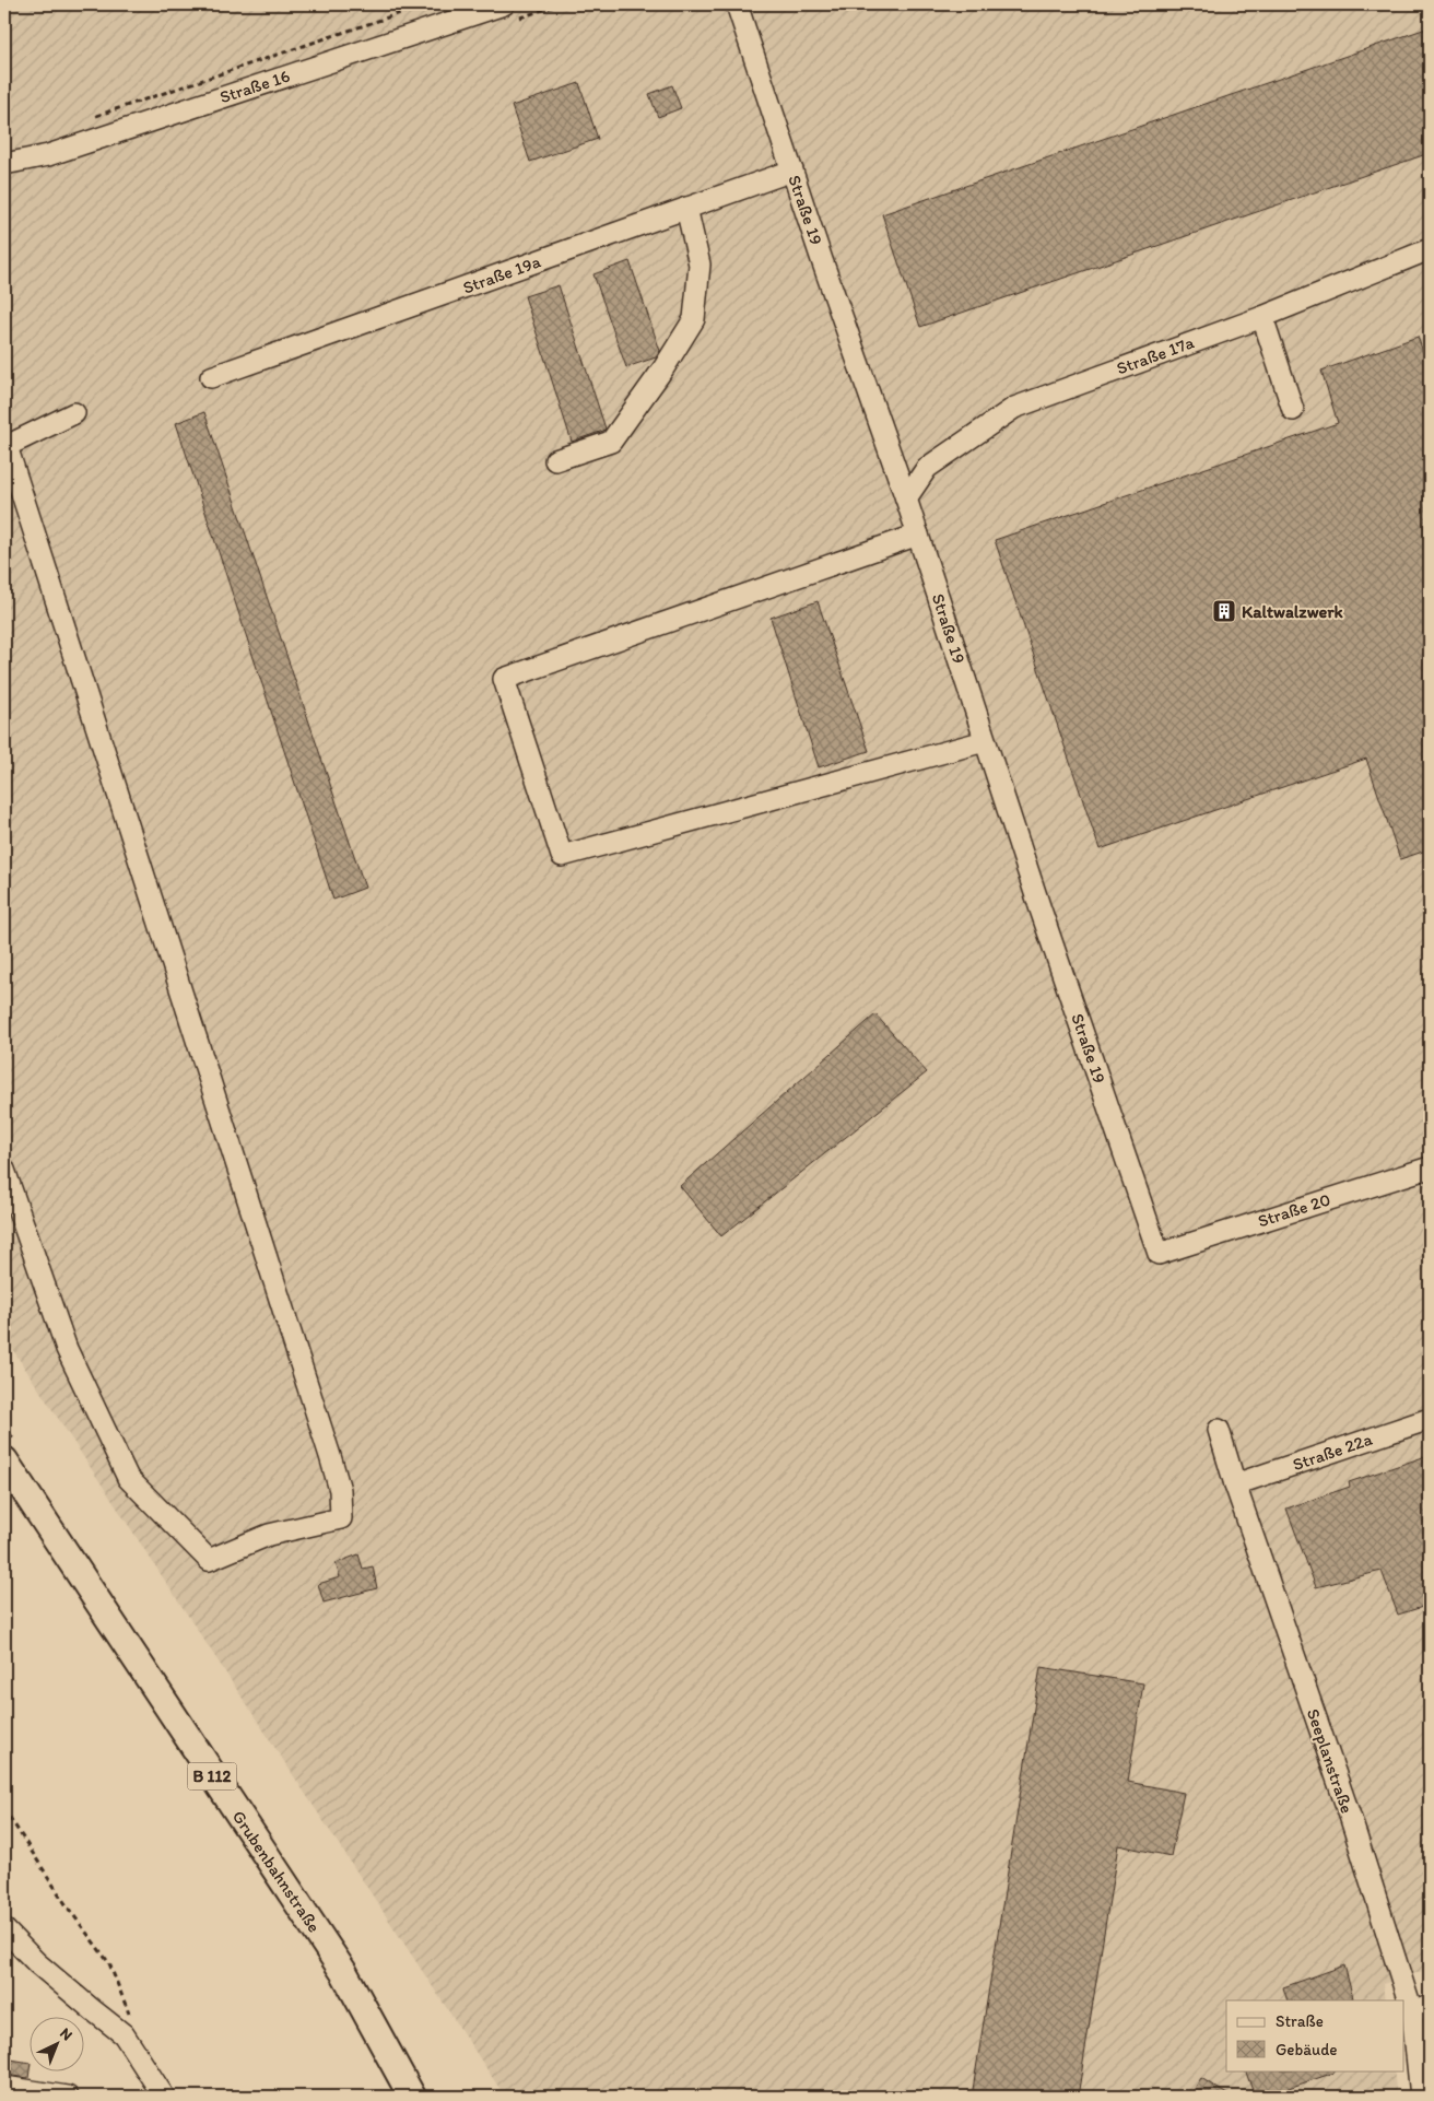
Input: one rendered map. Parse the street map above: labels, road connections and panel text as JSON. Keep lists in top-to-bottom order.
{
  "streets": {
    "main road": ["B 112", "Grubenbahnstraße"],
    "street": [
      "Straße 16",
      "Straße 19",
      "Straße 19a",
      "Straße 17a",
      "Straße 20",
      "Straße 22a",
      "Seeplanstraße"
    ]
  },
  "crossings": [
    ["Straße 19", "Straße 19a"],
    ["Straße 19", "Straße 17a"],
    ["Straße 19", "Straße 20"],
    ["Straße 22a", "Seeplanstraße"]
  ],
  "places": {
    "building": ["Kaltwalzwerk"]
  },
  "legend": ["Straße", "Gebäude"],
  "north": "top right"
}
